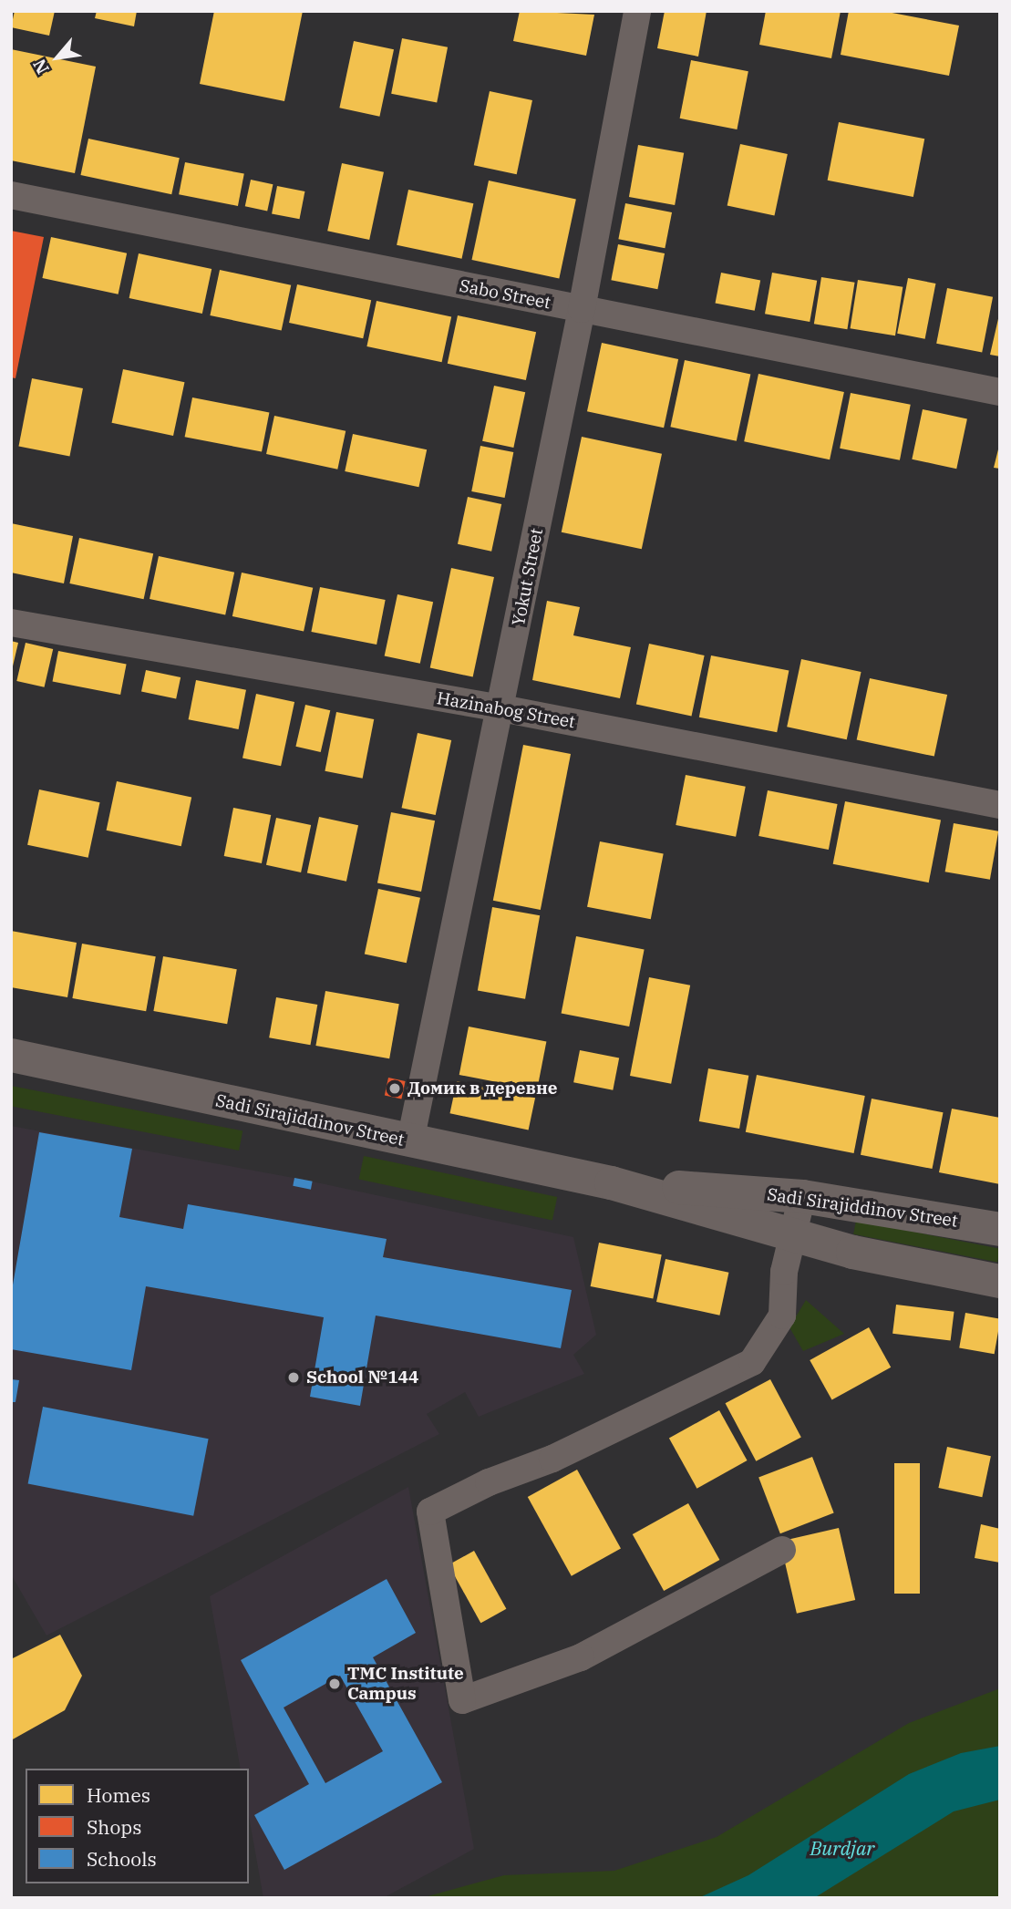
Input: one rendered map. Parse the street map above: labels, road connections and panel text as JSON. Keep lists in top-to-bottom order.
{
  "streets": {
    "street": [
      "Sabo Street",
      "Yokut Street",
      "Hazinabog Street",
      "Sadi Sirajiddinov Street"
    ]
  },
  "crossings": [
    ["Sabo Street", "Yokut Street"],
    ["Yokut Street", "Hazinabog Street"],
    ["Yokut Street", "Sadi Sirajiddinov Street"]
  ],
  "water": ["Burdjar"],
  "places": ["Домик в деревне", "School №144", "TMC Institute Campus"],
  "legend": ["Homes", "Shops", "Schools"],
  "north": "bottom left"
}
